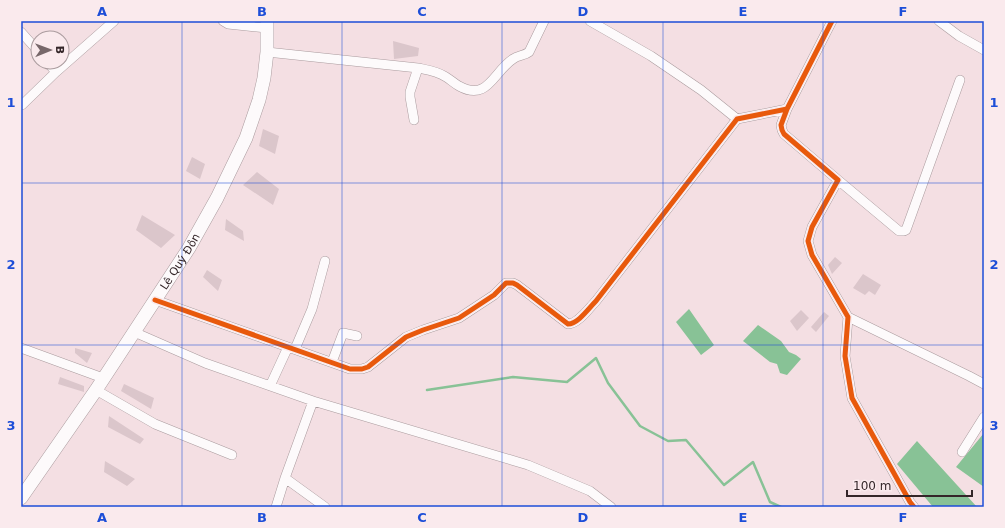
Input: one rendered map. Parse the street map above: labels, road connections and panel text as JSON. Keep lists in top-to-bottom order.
{
  "streets": {
    "main road": ["Lê Quý Đôn"]
  },
  "scale_bar": "100 m",
  "north": "right",
  "grid": {
    "columns": [
      "A",
      "B",
      "C",
      "D",
      "E",
      "F"
    ],
    "rows": ["1", "2", "3"]
  }
}
